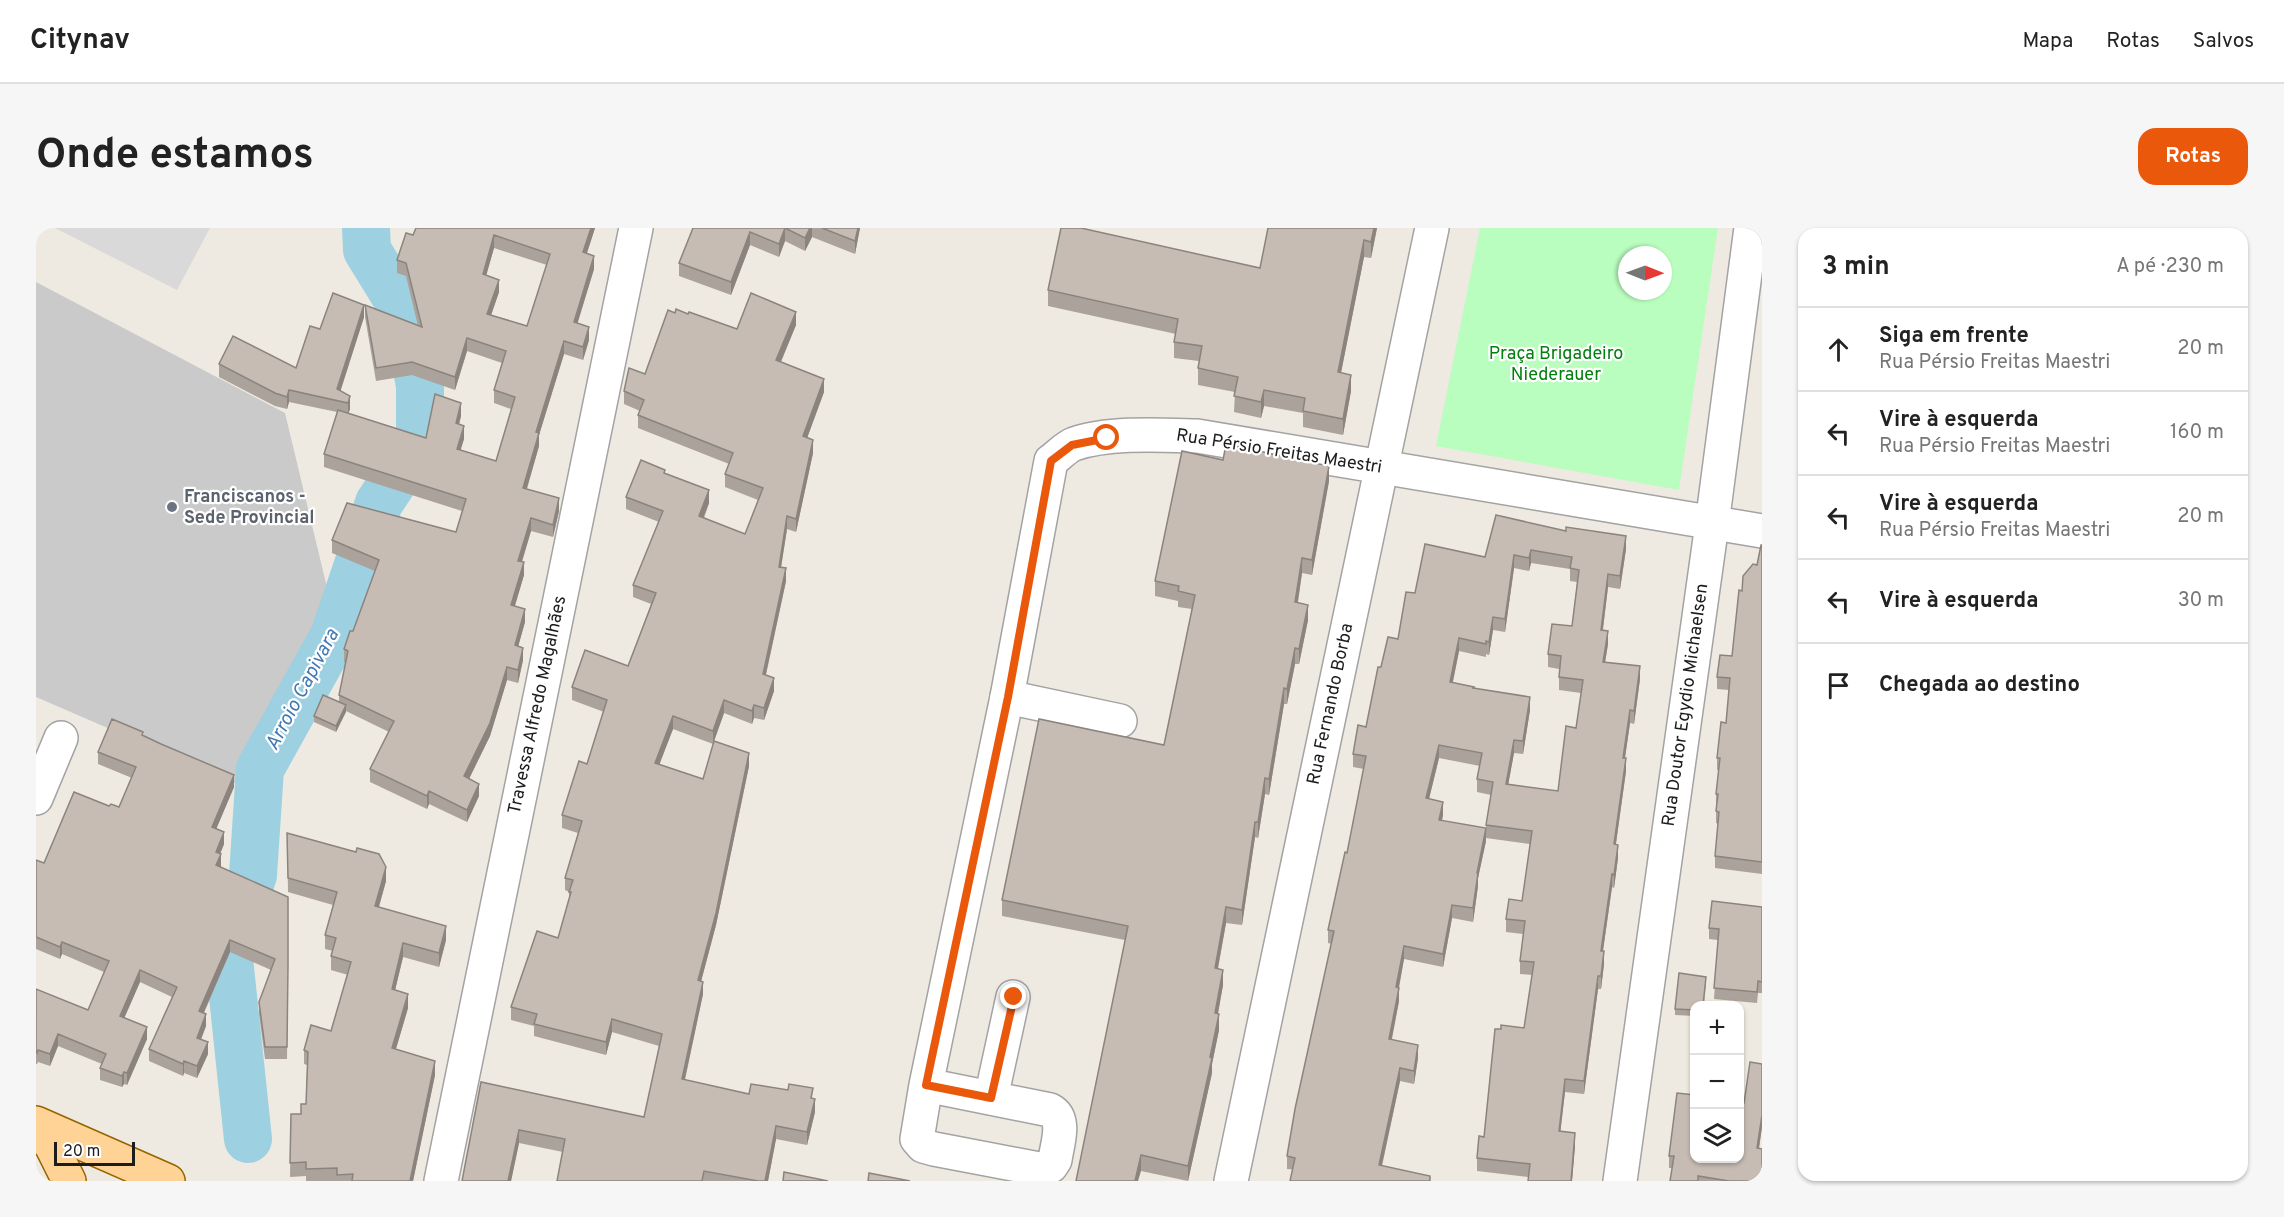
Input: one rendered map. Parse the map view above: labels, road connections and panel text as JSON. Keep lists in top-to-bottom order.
{
  "streets": {
    "street": [
      "Rua Pérsio Freitas Maestri",
      "Rua Fernando Borba",
      "Travessa Alfredo Magalhães",
      "Rua Doutor Egydio Michaelsen"
    ]
  },
  "crossings": [
    ["Rua Pérsio Freitas Maestri", "Rua Fernando Borba"],
    ["Rua Pérsio Freitas Maestri", "Rua Doutor Egydio Michaelsen"]
  ],
  "water": ["Arroio Capivara"],
  "parks": ["Praça Brigadeiro Niederauer"],
  "places": ["Franciscanos - Sede Provincial"],
  "scale_bar": "20 m",
  "north": "right",
  "page": {
    "header": "Citynav",
    "nav": ["Mapa", "Rotas", "Salvos"],
    "buttons": "Rotas",
    "title": "Onde estamos",
    "heading": ["3 min", "A pé · 230 m"],
    "list": [
      ["Siga em frente", "Rua Pérsio Freitas Maestri", "20 m"],
      ["Vire à esquerda", "Rua Pérsio Freitas Maestri", "160 m"],
      ["Vire à esquerda", "Rua Pérsio Freitas Maestri", "20 m"],
      ["Vire à esquerda", "30 m"],
      "Chegada ao destino"
    ],
    "map_buttons": ["+", "−"],
    "scale": "20 m"
  }
}
